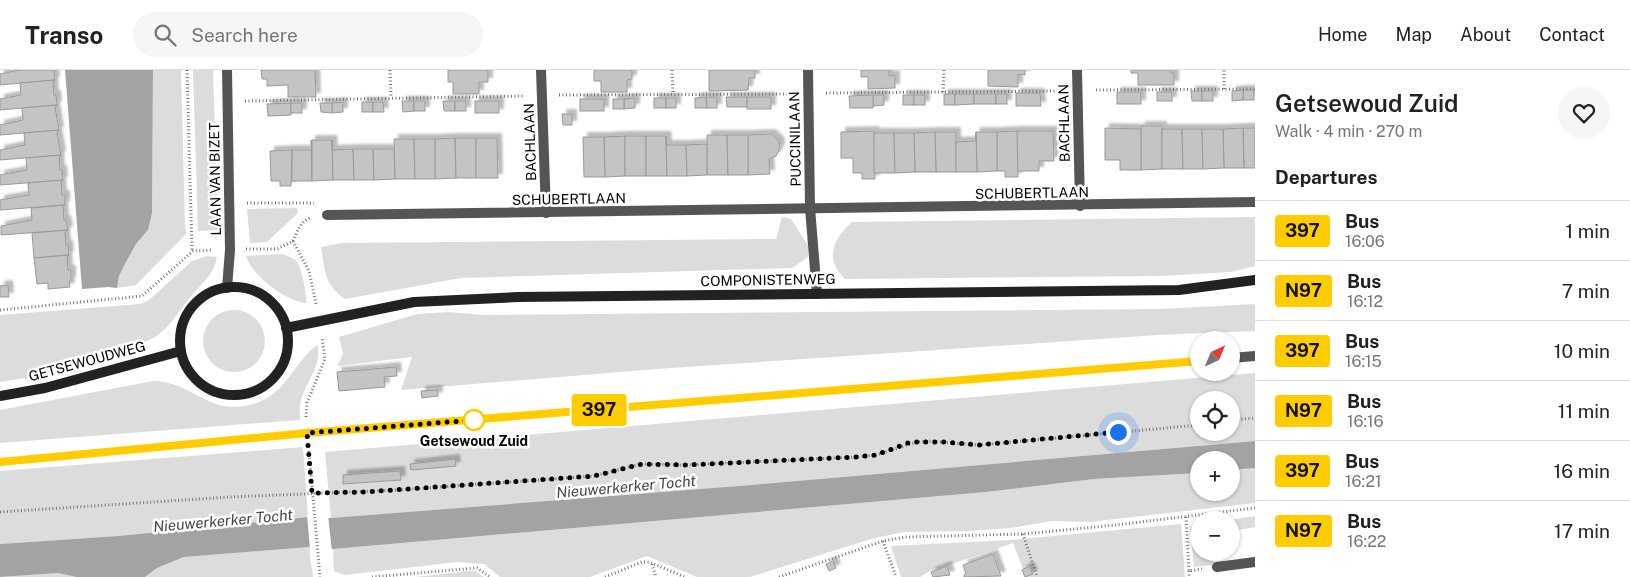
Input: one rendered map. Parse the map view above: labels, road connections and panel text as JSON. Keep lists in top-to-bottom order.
{
  "streets": {
    "main road": ["COMPONISTENWEG", "GETSEWOUDWEG"],
    "street": [
      "BACHLAAN",
      "PUCCINILAAN",
      "LAAN VAN BIZET",
      "SCHUBERTLAAN"
    ]
  },
  "crossings": [
    ["BACHLAAN", "SCHUBERTLAAN"],
    ["PUCCINILAAN", "SCHUBERTLAAN"],
    ["LAAN VAN BIZET", "COMPONISTENWEG"],
    ["LAAN VAN BIZET", "GETSEWOUDWEG"],
    ["COMPONISTENWEG", "GETSEWOUDWEG"]
  ],
  "water": ["Nieuwerkerker Tocht"],
  "places": ["Getsewoud Zuid"],
  "lines": ["bus line 397"],
  "north": "top right",
  "page": {
    "header": "Transo",
    "search": "Search here",
    "nav": [
      "Home",
      "Map",
      "About",
      "Contact"
    ],
    "on_map": "397",
    "heading": [
      ["Getsewoud Zuid", "Walk · 4 min · 270 m"],
      "Departures"
    ],
    "list": [
      {
        "mark": "397",
        "name": "Bus",
        "note": "16:06",
        "value": "1 min"
      },
      {
        "mark": "N97",
        "name": "Bus",
        "note": "16:12",
        "value": "7 min"
      },
      {
        "mark": "397",
        "name": "Bus",
        "note": "16:15",
        "value": "10 min"
      },
      {
        "mark": "N97",
        "name": "Bus",
        "note": "16:16",
        "value": "11 min"
      },
      {
        "mark": "397",
        "name": "Bus",
        "note": "16:21",
        "value": "16 min"
      },
      {
        "mark": "N97",
        "name": "Bus",
        "note": "16:22",
        "value": "17 min"
      }
    ],
    "map_buttons": ["+", "−"]
  }
}
